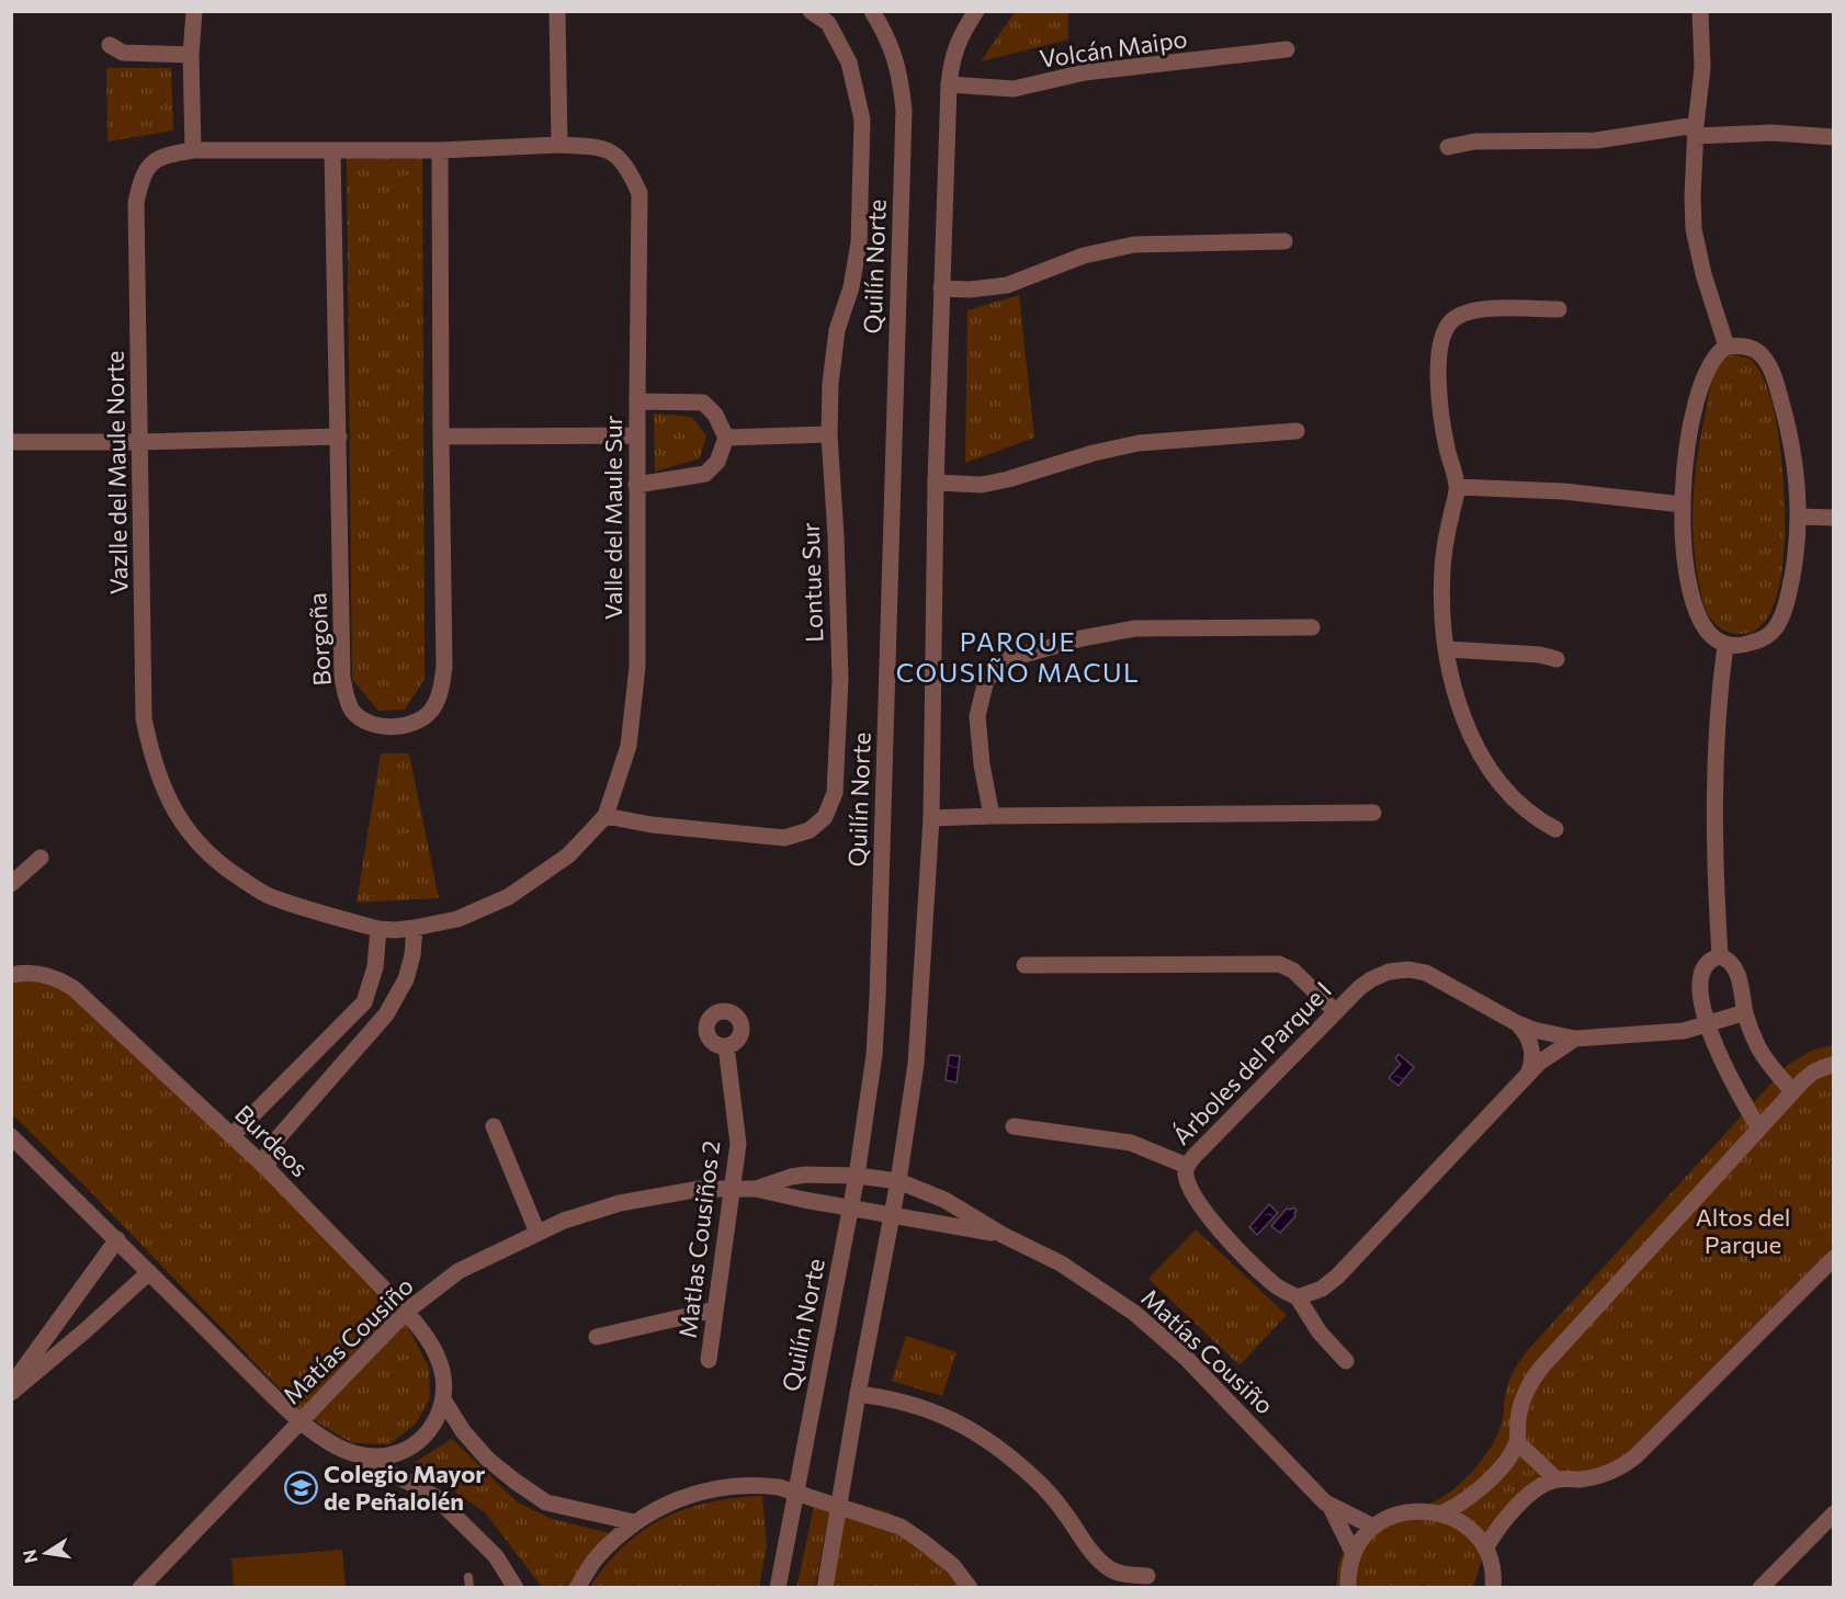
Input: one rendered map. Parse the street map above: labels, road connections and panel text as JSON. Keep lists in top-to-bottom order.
{
  "streets": {
    "street": [
      "Volcán Maipo",
      "Quilín Norte",
      "Vazlle del Maule Norte",
      "Valle del Maule Sur",
      "Lontue Sur",
      "Borgoña",
      "Árboles del Parque I",
      "Burdeos",
      "MatIas Cousiños 2",
      "Matías Cousiño"
    ]
  },
  "crossings": [
    ["Quilín Norte", "Matías Cousiño"],
    ["Vazlle del Maule Norte", "Valle del Maule Sur"],
    ["Vazlle del Maule Norte", "Borgoña"],
    ["Valle del Maule Sur", "Lontue Sur"],
    ["Valle del Maule Sur", "Borgoña"],
    ["Burdeos", "Matías Cousiño"],
    ["MatIas Cousiños 2", "Matías Cousiño"]
  ],
  "districts": ["PARQUE COUSIÑO MACUL"],
  "parks": ["Altos del Parque"],
  "places": {
    "school or university": ["Colegio Mayor de Peñalolén"]
  },
  "north": "left"
}
